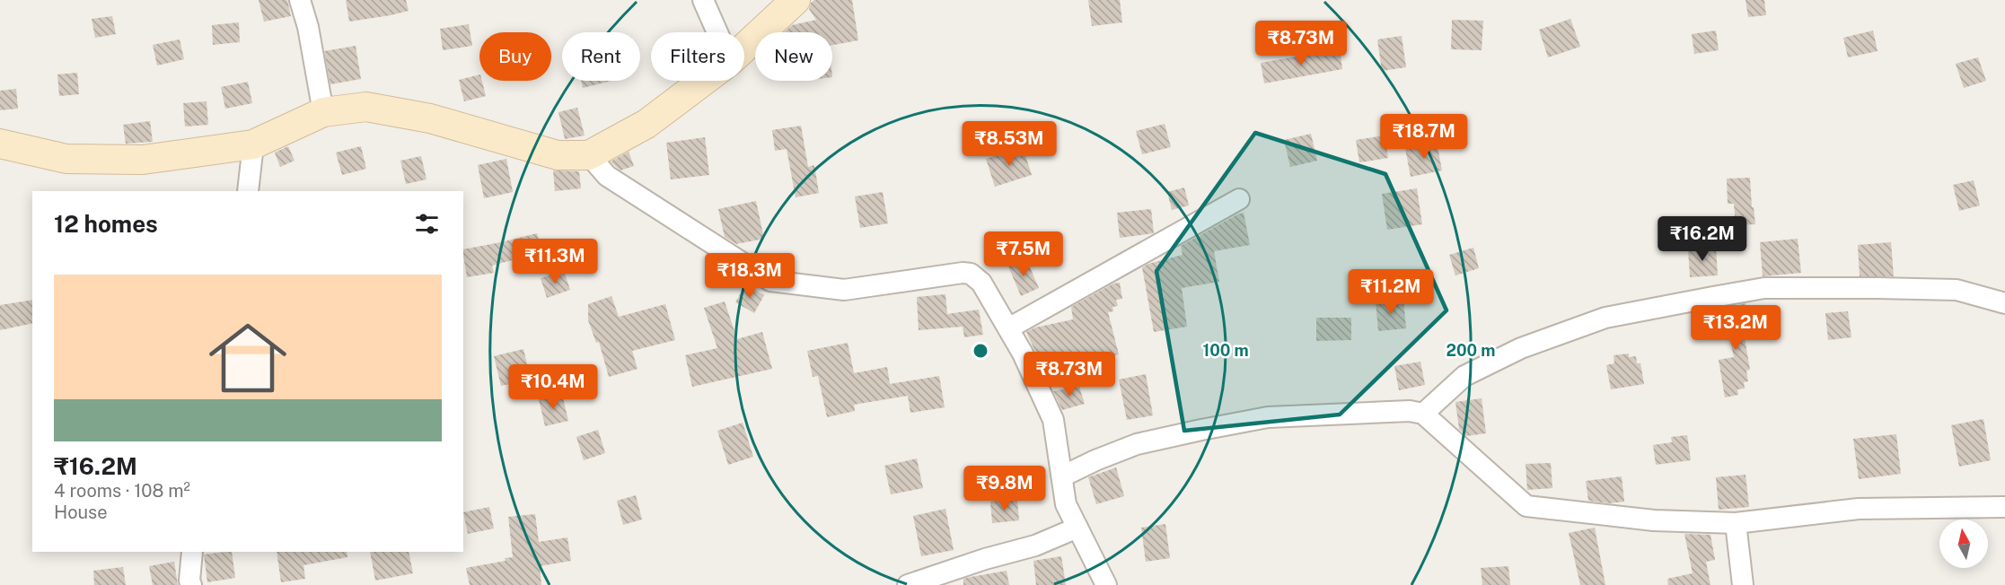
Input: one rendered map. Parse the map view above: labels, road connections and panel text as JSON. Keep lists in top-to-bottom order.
{
  "north": "top",
  "page": {
    "price": [
      "₹8.73M",
      "₹18.7M",
      "₹8.53M",
      "₹16.2M",
      "₹7.5M",
      "₹11.3M",
      "₹18.3M",
      "₹11.2M",
      "₹13.2M",
      "₹8.73M",
      "₹10.4M",
      "₹9.8M"
    ],
    "chip": [
      "Buy",
      "Rent",
      "Filters",
      "New"
    ],
    "heading": "12 homes",
    "list": [
      {
        "name": "₹16.2M",
        "note": "4 rooms · 108 m² · House"
      }
    ]
  },
  "rings": ["100 m", "200 m"]
}
